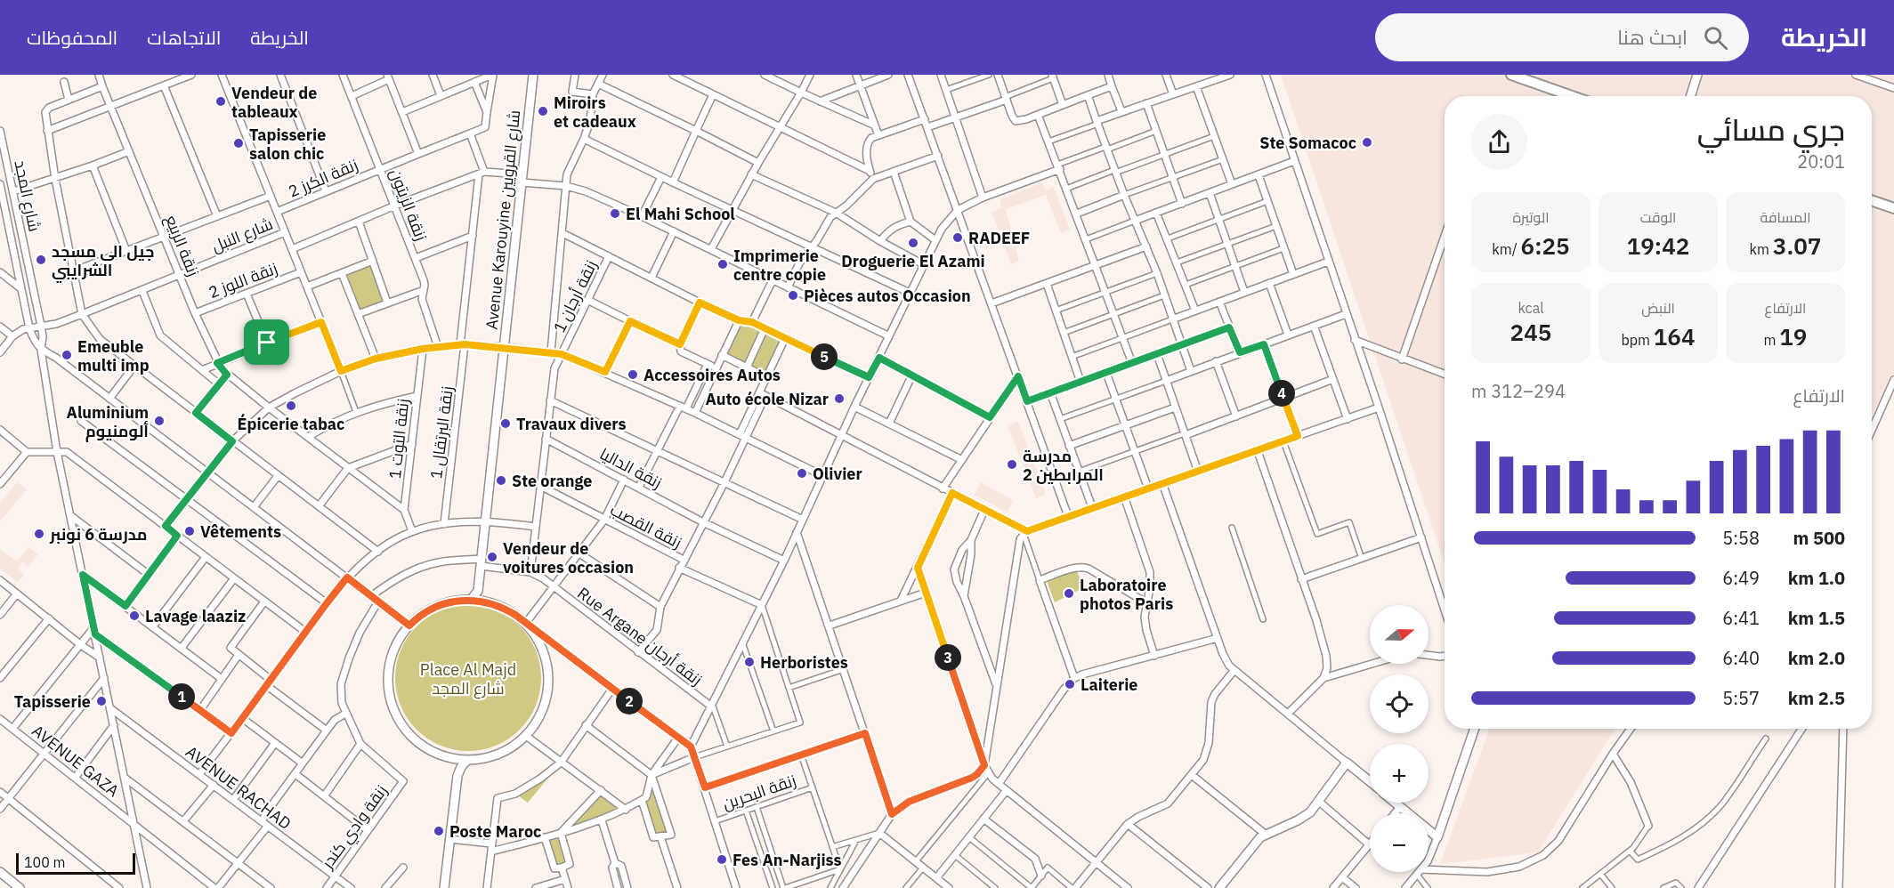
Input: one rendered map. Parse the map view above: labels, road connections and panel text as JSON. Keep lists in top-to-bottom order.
{
  "streets": {
    "street": [
      "زنقة الكرز 2",
      "شارع المجد",
      "زنقة الزيتون",
      "Avenue Karouyine شارع القرويين",
      "شارع النبل",
      "زنقة الربيع",
      "زنقة اللوز 2",
      "زنقة أرجان 1",
      "زنقة البرتقال 1",
      "زنقة التوت 1",
      "زنقة الداليا",
      "زنقة القصب",
      "Rue Argane زنقة أرجان",
      "AVENUE GAZA",
      "AVENUE RACHAD",
      "زنقة البحرين",
      "زنقة وادي كندر"
    ]
  },
  "crossings": [
    ["زنقة الكرز 2", "زنقة الزيتون"],
    ["شارع المجد", "شارع النبل"],
    ["شارع النبل", "زنقة الربيع"],
    ["زنقة الربيع", "زنقة اللوز 2"],
    ["زنقة الربيع", "زنقة التوت 1"],
    ["زنقة أرجان 1", "زنقة الداليا"],
    ["زنقة أرجان 1", "زنقة القصب"],
    ["AVENUE RACHAD", "زنقة وادي كندر"]
  ],
  "parks": ["Place Al Majd شارع المجد"],
  "places": [
    "Vendeur de tableaux",
    "Miroirs et cadeaux",
    "Ste Somacoc",
    "Tapisserie salon chic",
    "El Mahi School",
    "RADEEF",
    "Droguerie El Azami",
    "جيل الي مسجد الشرايبي",
    "Imprimerie centre copie",
    "Pièces autos Occasion",
    "Emeuble multi imp",
    "Accessoires Autos",
    "Auto école Nizar",
    "Épicerie tabac",
    "Aluminium ألومنيوم",
    "Travaux divers",
    "مدرسة المرابطين 2",
    "Olivier",
    "Ste orange",
    "Vêtements",
    "مدرسة 6 نونبر",
    "Vendeur de voitures occasion",
    "Laboratoire photos Paris",
    "Lavage laaziz",
    "Herboristes",
    "Laiterie",
    "Tapisserie",
    "Poste Maroc",
    "Fes An-Narjiss"
  ],
  "scale_bar": "100 m",
  "north": "right",
  "page": {
    "header": "الخريطة",
    "search": "ابحث هنا",
    "nav": ["الخريطة", "الاتجاهات", "المحفوظات"],
    "heading": ["جري مسائي", "20:01"],
    "stats": [
      ["المسافة", "3.07 km"],
      ["الوقت", "19:42"],
      ["الوتيرة", "6:25 /km"],
      ["الارتفاع", "19 m"],
      ["النبض", "164 bpm"],
      ["kcal", "245"]
    ],
    "pins": [
      "5",
      "4",
      "3",
      "1",
      "2"
    ],
    "chart": ["الارتفاع", "294–312 m"],
    "list": [
      {
        "name": "500 m",
        "note": "5:58"
      },
      {
        "name": "1.0 km",
        "note": "6:49"
      },
      {
        "name": "1.5 km",
        "note": "6:41"
      },
      {
        "name": "2.0 km",
        "note": "6:40"
      },
      {
        "name": "2.5 km",
        "note": "5:57"
      }
    ],
    "map_buttons": ["+", "−"],
    "scale": "100 m"
  }
}
